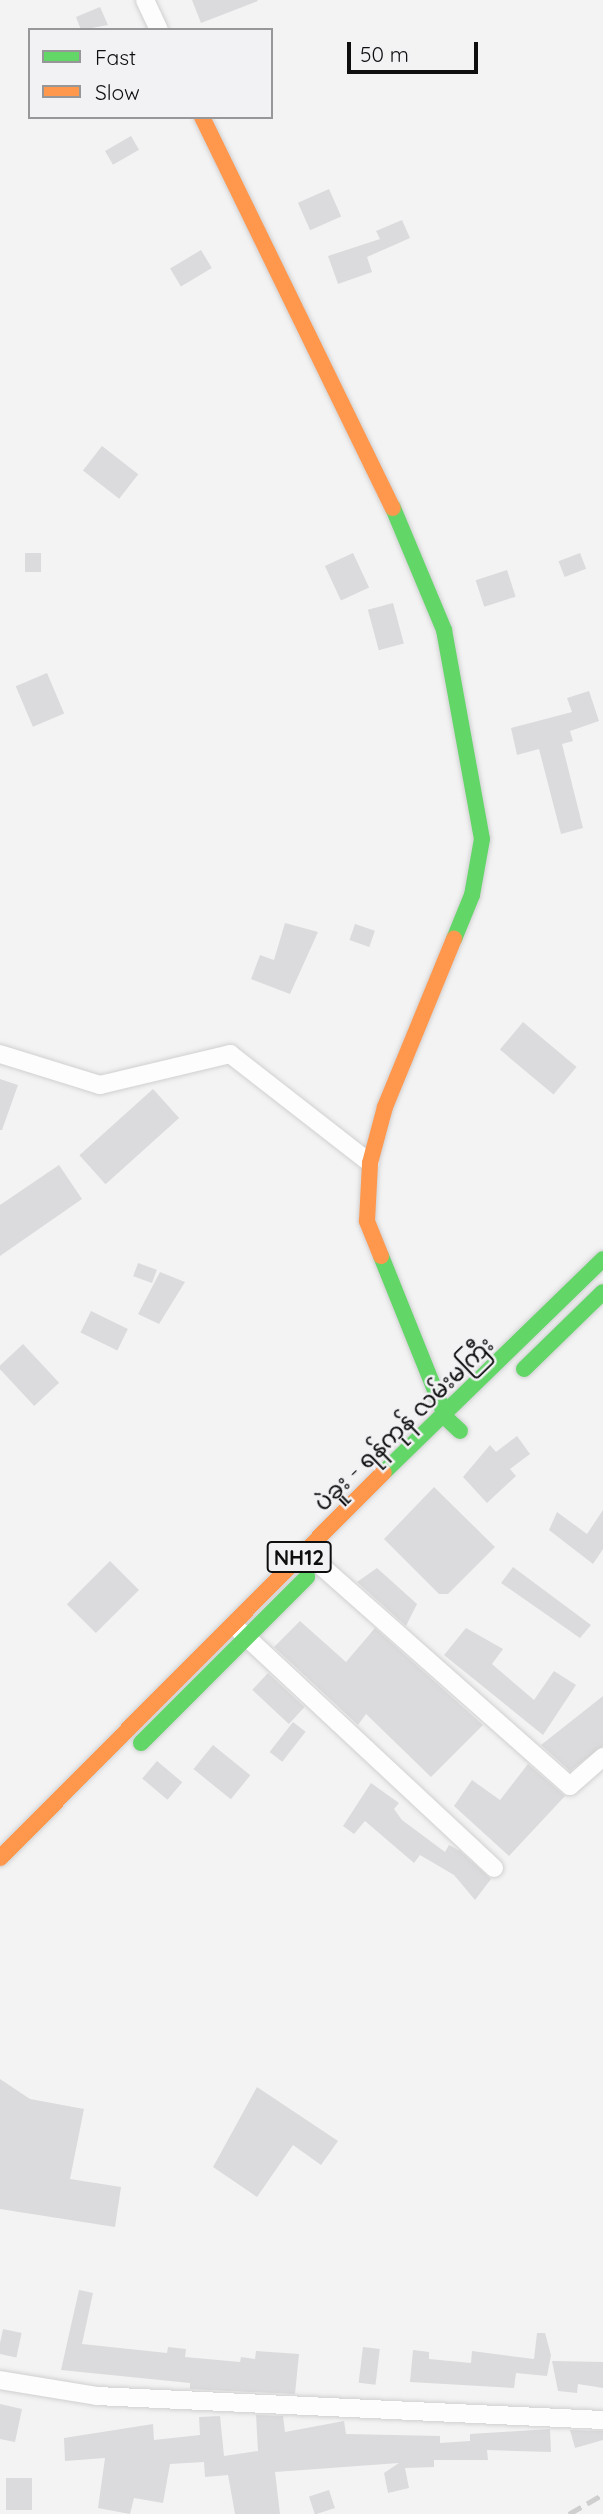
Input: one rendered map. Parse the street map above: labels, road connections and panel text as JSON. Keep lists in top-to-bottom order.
{
  "streets": {
    "main road": ["ပဲခူး - ရန်ကုန် လမ်းမကြီး", "NH12"]
  },
  "legend": ["Fast", "Slow"],
  "scale_bar": "50 m"
}
